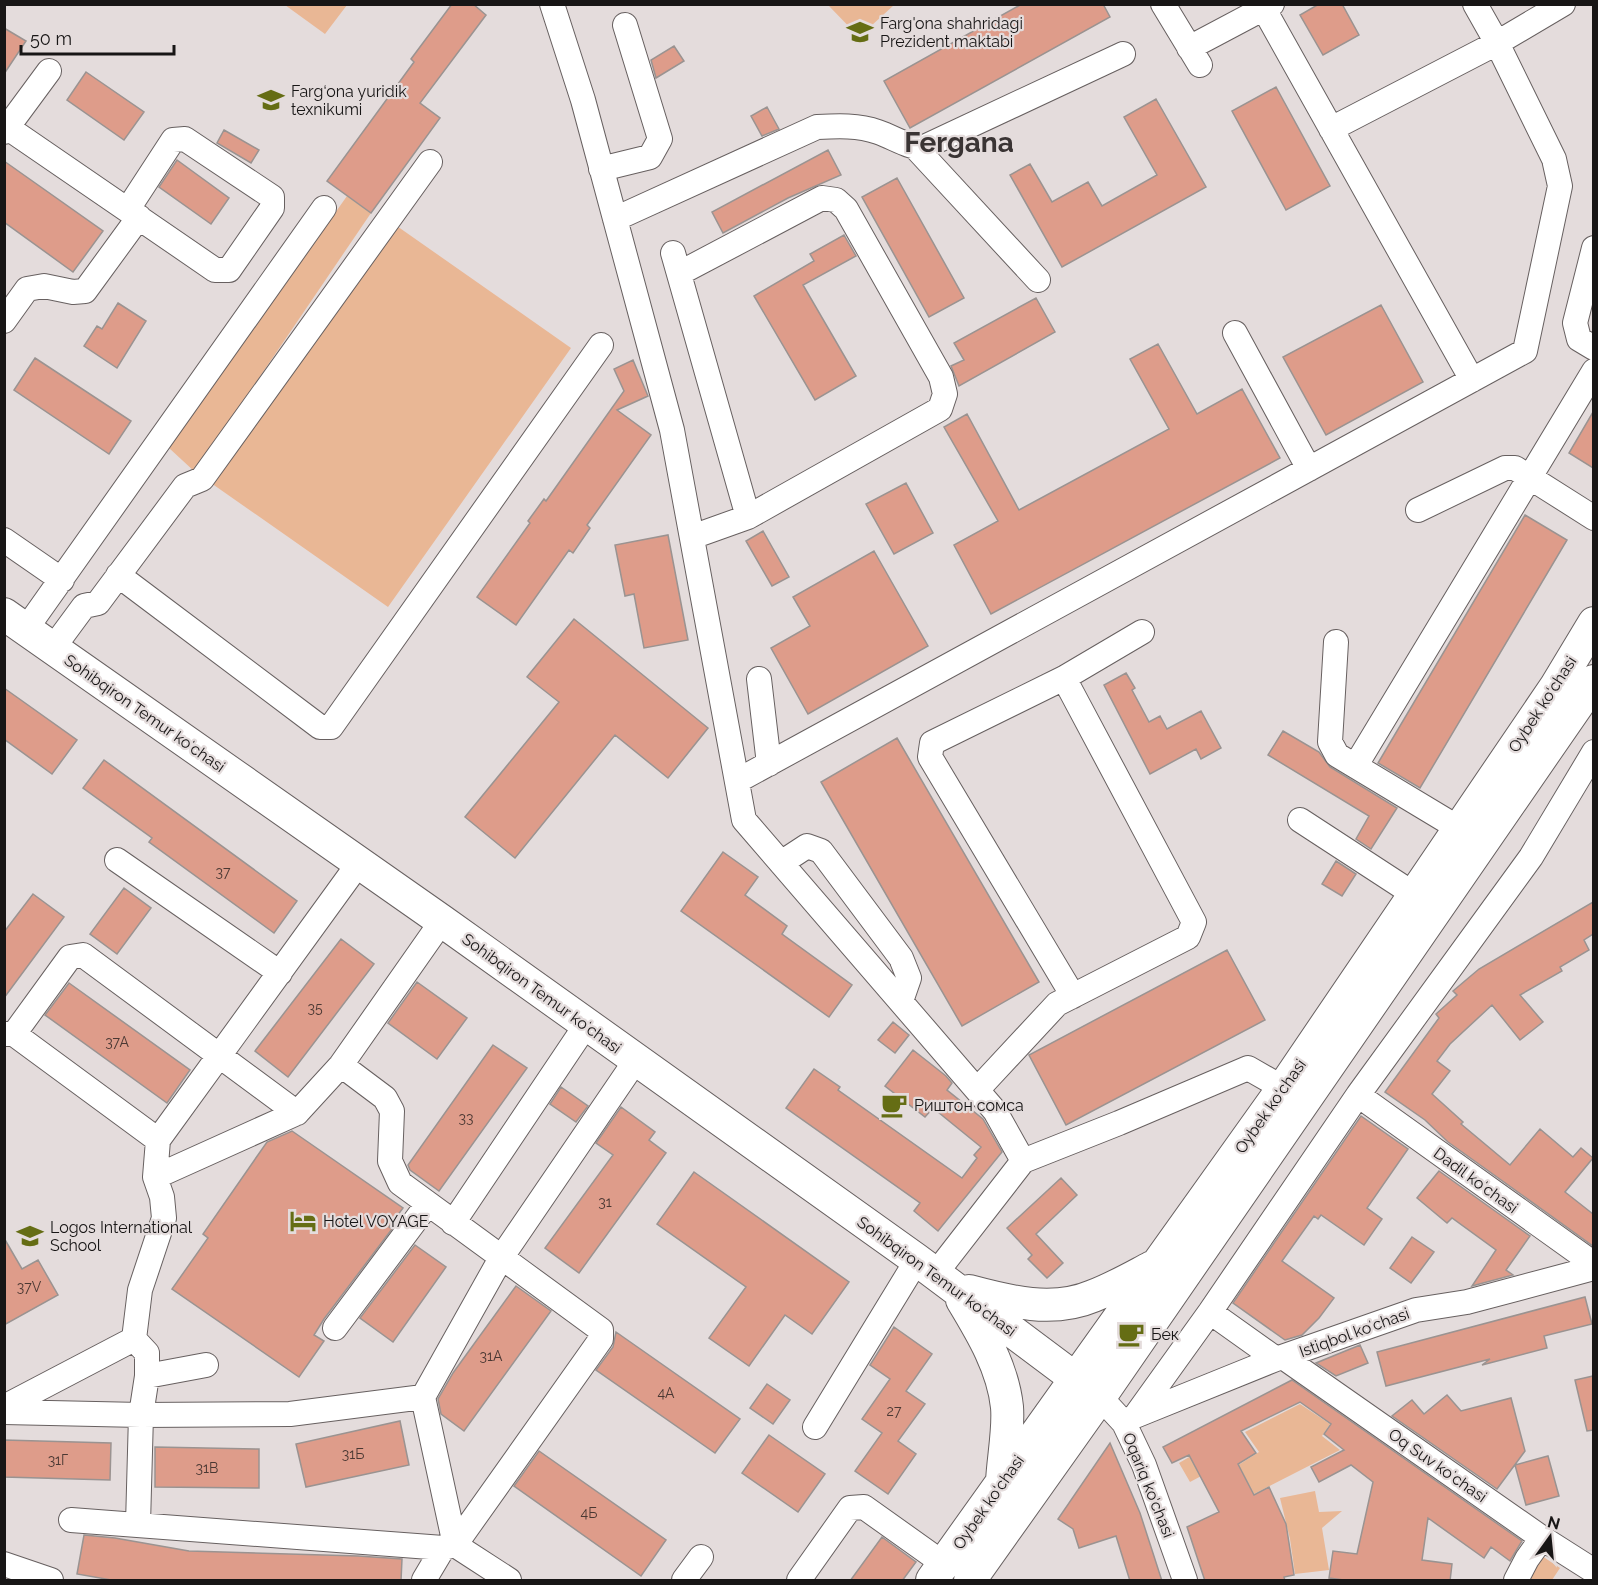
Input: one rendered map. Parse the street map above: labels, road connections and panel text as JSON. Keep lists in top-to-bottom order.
{
  "streets": {
    "main road": ["Oybek ko‘chasi", "Sohibqiron Temur koʻchasi"],
    "street": [
      "Dadil koʻchasi",
      "Istiqbol koʻchasi",
      "Oq Suv koʻchasi",
      "Oqariq ko'chasi"
    ]
  },
  "crossings": [
    ["Oybek ko‘chasi", "Sohibqiron Temur koʻchasi"],
    ["Oybek ko‘chasi", "Oqariq ko'chasi"],
    ["Sohibqiron Temur koʻchasi", "Oqariq ko'chasi"],
    ["Dadil koʻchasi", "Istiqbol koʻchasi"],
    ["Istiqbol koʻchasi", "Oq Suv koʻchasi"],
    ["Istiqbol koʻchasi", "Oqariq ko'chasi"]
  ],
  "districts": ["Fergana"],
  "places": {
    "school or university": ["Farg'ona shahridagi Prezident maktabi", "Farg‘ona yuridik texnikumi", "Logos International School"],
    "cafe": ["Риштон сомса", "Бек"],
    "hotel": ["Hotel VOYAGE"]
  },
  "house_numbers": [
    "37",
    "35",
    "37А",
    "33",
    "31",
    "37V",
    "31А",
    "4А",
    "27",
    "31Б",
    "31Г",
    "31В",
    "4Б"
  ],
  "scale_bar": "50 m",
  "north": "top"
}
